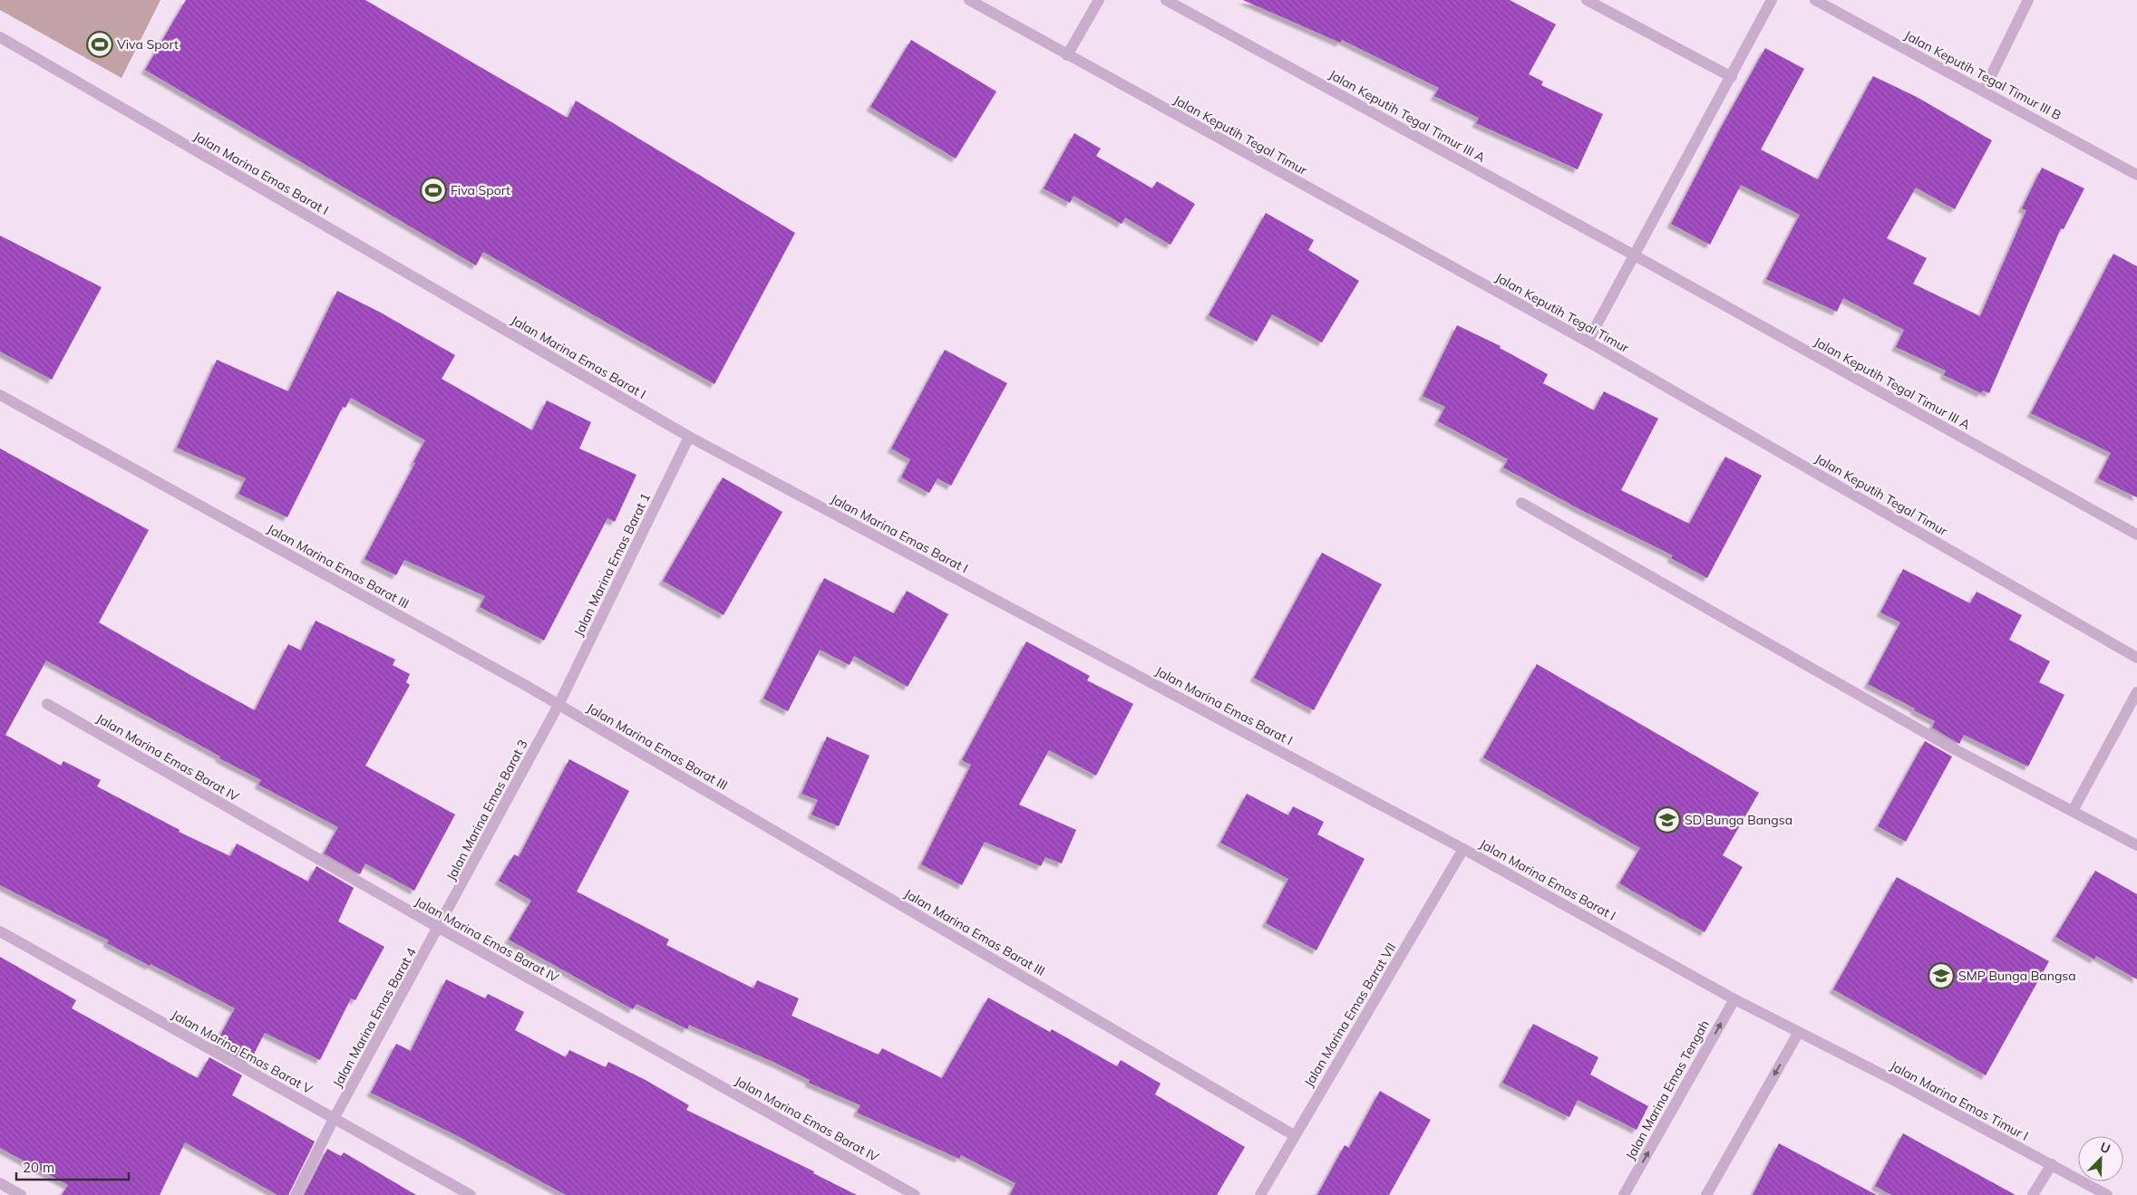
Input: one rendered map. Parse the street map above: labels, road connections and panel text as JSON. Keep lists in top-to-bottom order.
{
  "streets": {
    "street": [
      "Jalan Keputih Tegal Timur III B",
      "Jalan Keputih Tegal Timur III A",
      "Jalan Keputih Tegal Timur",
      "Jalan Marina Emas Barat I",
      "Jalan Marina Emas Barat 1",
      "Jalan Marina Emas Barat III",
      "Jalan Marina Emas Barat IV",
      "Jalan Marina Emas Barat 3",
      "Jalan Marina Emas Barat VII",
      "Jalan Marina Emas Barat 4",
      "Jalan Marina Emas Barat V",
      "Jalan Marina Emas Tengah",
      "Jalan Marina Emas Timur I"
    ]
  },
  "crossings": [
    ["Jalan Marina Emas Barat I", "Jalan Marina Emas Barat 1"],
    ["Jalan Marina Emas Barat I", "Jalan Marina Emas Barat VII"],
    ["Jalan Marina Emas Barat I", "Jalan Marina Emas Tengah"],
    ["Jalan Marina Emas Barat I", "Jalan Marina Emas Timur I"],
    ["Jalan Marina Emas Barat 1", "Jalan Marina Emas Barat III"],
    ["Jalan Marina Emas Barat 1", "Jalan Marina Emas Barat 3"],
    ["Jalan Marina Emas Barat III", "Jalan Marina Emas Barat 3"],
    ["Jalan Marina Emas Barat III", "Jalan Marina Emas Barat VII"],
    ["Jalan Marina Emas Barat IV", "Jalan Marina Emas Barat 3"],
    ["Jalan Marina Emas Barat IV", "Jalan Marina Emas Barat 4"],
    ["Jalan Marina Emas Barat 3", "Jalan Marina Emas Barat 4"],
    ["Jalan Marina Emas Barat 4", "Jalan Marina Emas Barat V"]
  ],
  "places": {
    "sports": ["Viva Sport", "Fiva Sport"],
    "school or university": ["SD Bunga Bangsa", "SMP Bunga Bangsa"]
  },
  "scale_bar": "20 m",
  "north": "top right"
}
